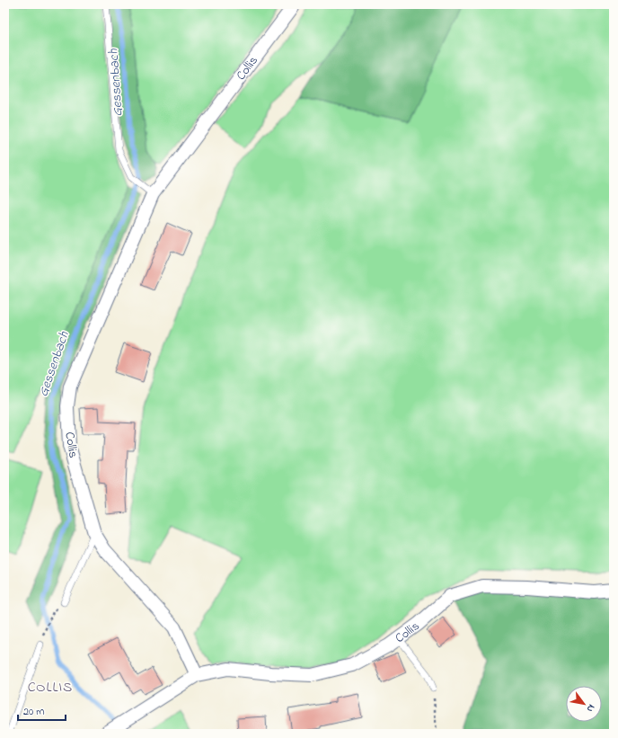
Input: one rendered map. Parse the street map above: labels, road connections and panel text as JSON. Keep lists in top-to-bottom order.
{
  "streets": {
    "street": ["Collis"]
  },
  "districts": ["COLLIS"],
  "water": ["Gessenbach"],
  "scale_bar": "20 m",
  "north": "bottom right"
}
